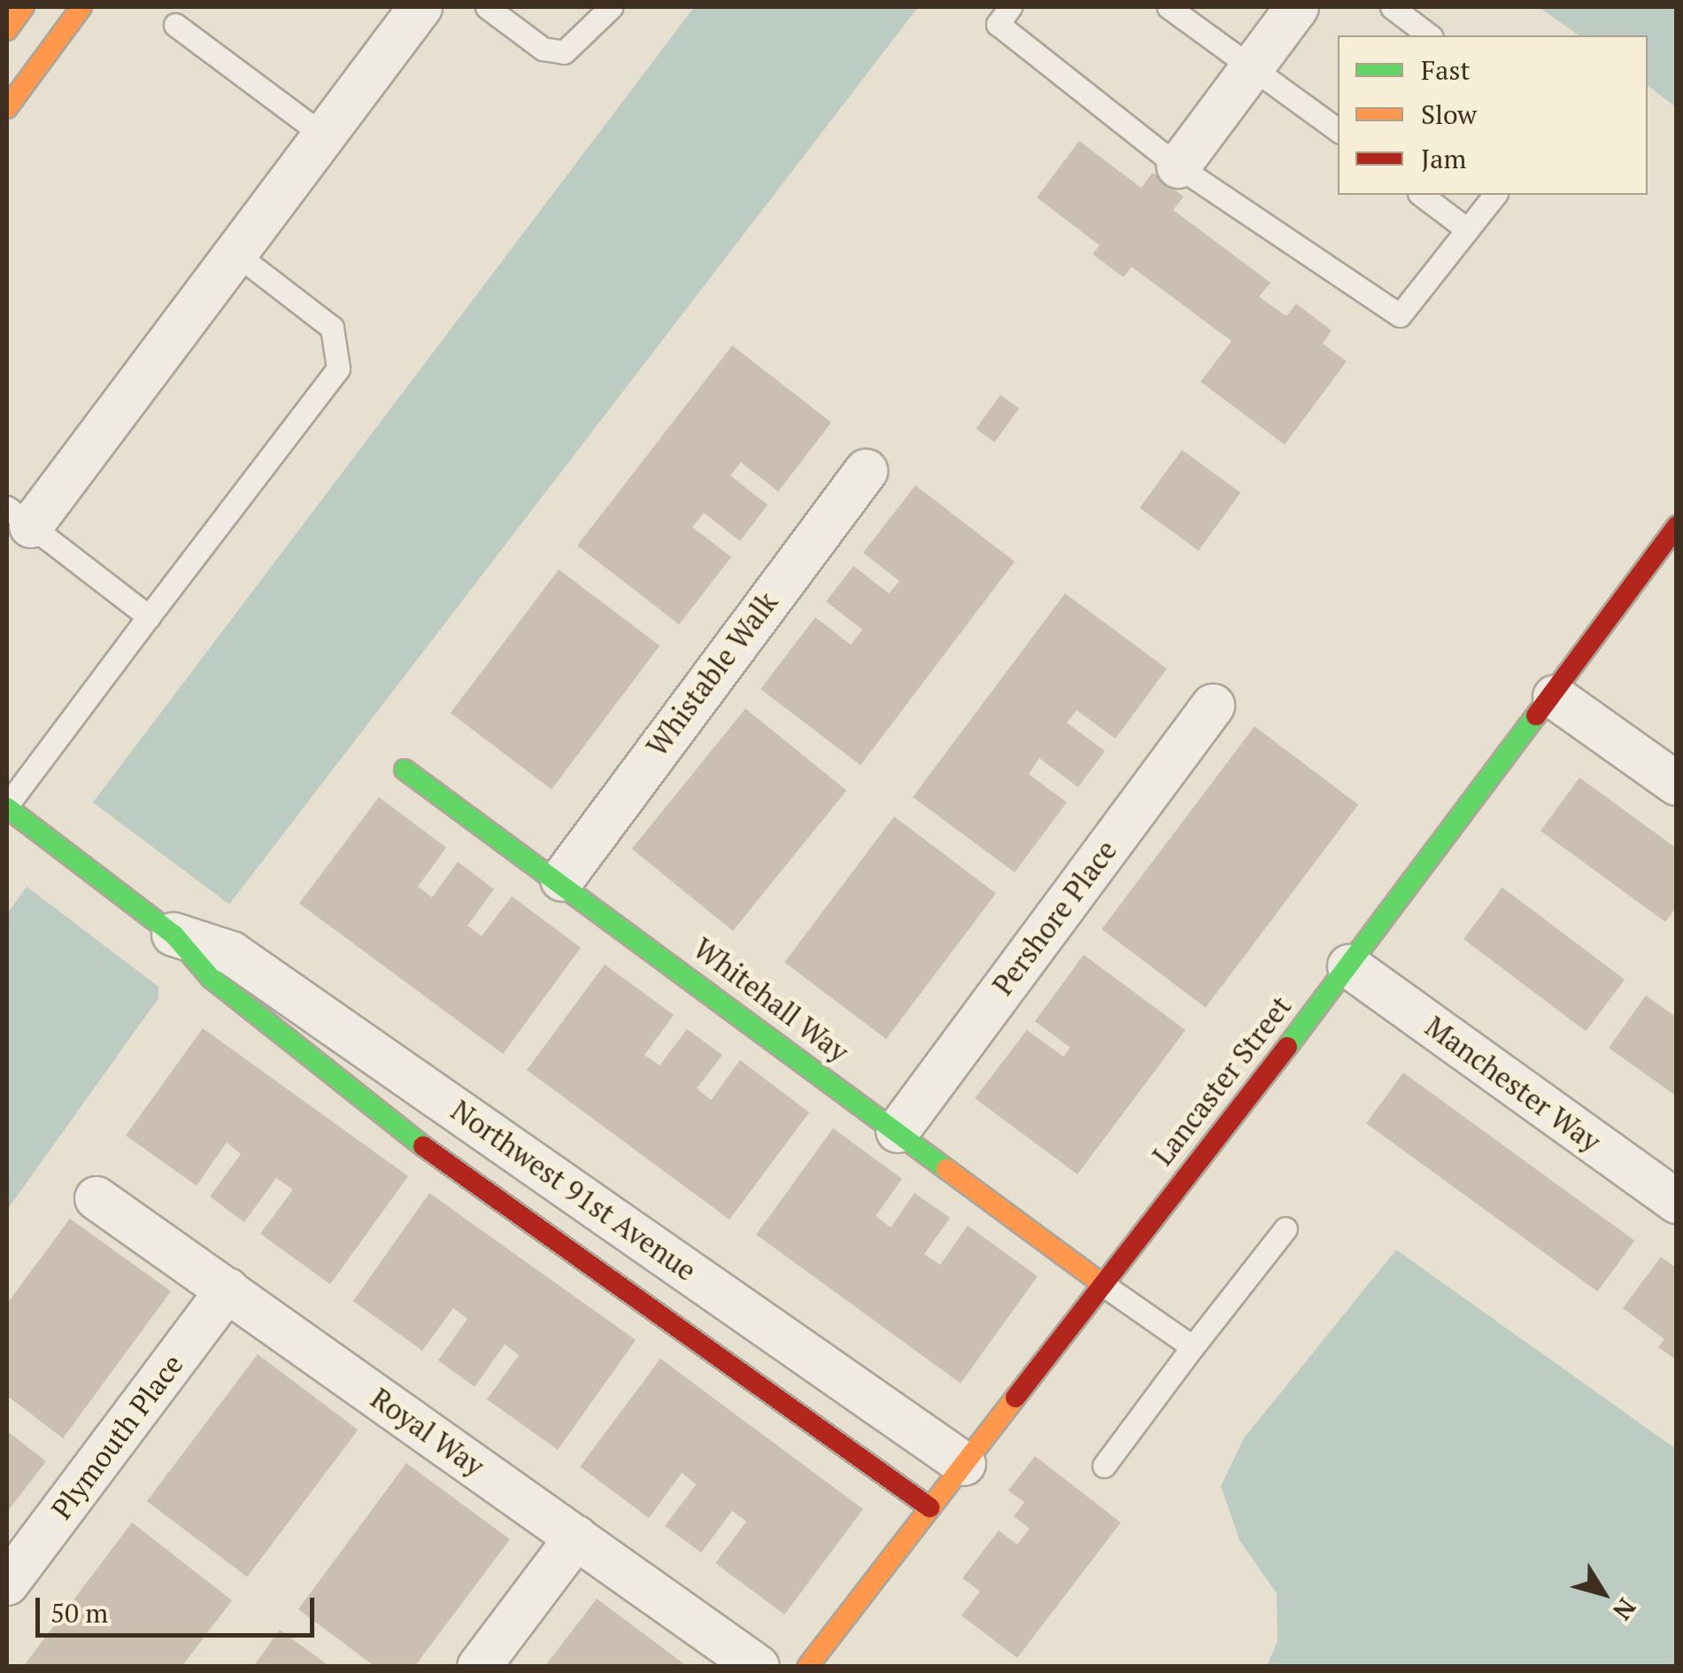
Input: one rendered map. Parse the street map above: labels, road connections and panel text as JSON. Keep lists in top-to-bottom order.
{
  "streets": {
    "street": [
      "Whistable Walk",
      "Pershore Place",
      "Whitehall Way",
      "Lancaster Street",
      "Manchester Way",
      "Northwest 91st Avenue",
      "Royal Way",
      "Plymouth Place"
    ]
  },
  "crossings": [
    ["Whistable Walk", "Whitehall Way"],
    ["Pershore Place", "Whitehall Way"],
    ["Whitehall Way", "Lancaster Street"],
    ["Lancaster Street", "Manchester Way"],
    ["Lancaster Street", "Northwest 91st Avenue"],
    ["Royal Way", "Plymouth Place"]
  ],
  "legend": ["Fast", "Slow", "Jam"],
  "scale_bar": "50 m",
  "north": "bottom right"
}
